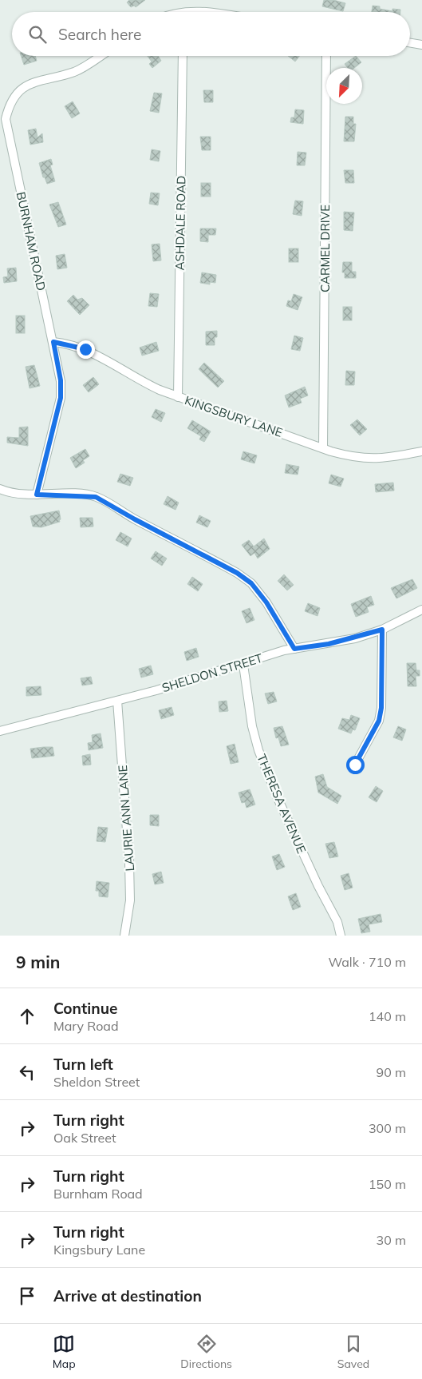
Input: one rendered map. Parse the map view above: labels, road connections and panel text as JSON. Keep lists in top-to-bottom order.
{
  "streets": {
    "street": [
      "ASHDALE ROAD",
      "BURNHAM ROAD",
      "CARMEL DRIVE",
      "KINGSBURY LANE",
      "SHELDON STREET",
      "THERESA AVENUE",
      "LAURIE ANN LANE"
    ]
  },
  "crossings": [
    ["ASHDALE ROAD", "KINGSBURY LANE"],
    ["BURNHAM ROAD", "KINGSBURY LANE"],
    ["CARMEL DRIVE", "KINGSBURY LANE"],
    ["SHELDON STREET", "THERESA AVENUE"],
    ["SHELDON STREET", "LAURIE ANN LANE"]
  ],
  "north": "bottom left",
  "page": {
    "search": "Search here",
    "heading": ["9 min", "Walk · 710 m"],
    "list": [
      ["Continue", "Mary Road", "140 m"],
      ["Turn left", "Sheldon Street", "90 m"],
      ["Turn right", "Oak Street", "300 m"],
      ["Turn right", "Burnham Road", "150 m"],
      ["Turn right", "Kingsbury Lane", "30 m"],
      "Arrive at destination"
    ],
    "nav": ["Map", "Directions", "Saved"]
  }
}
